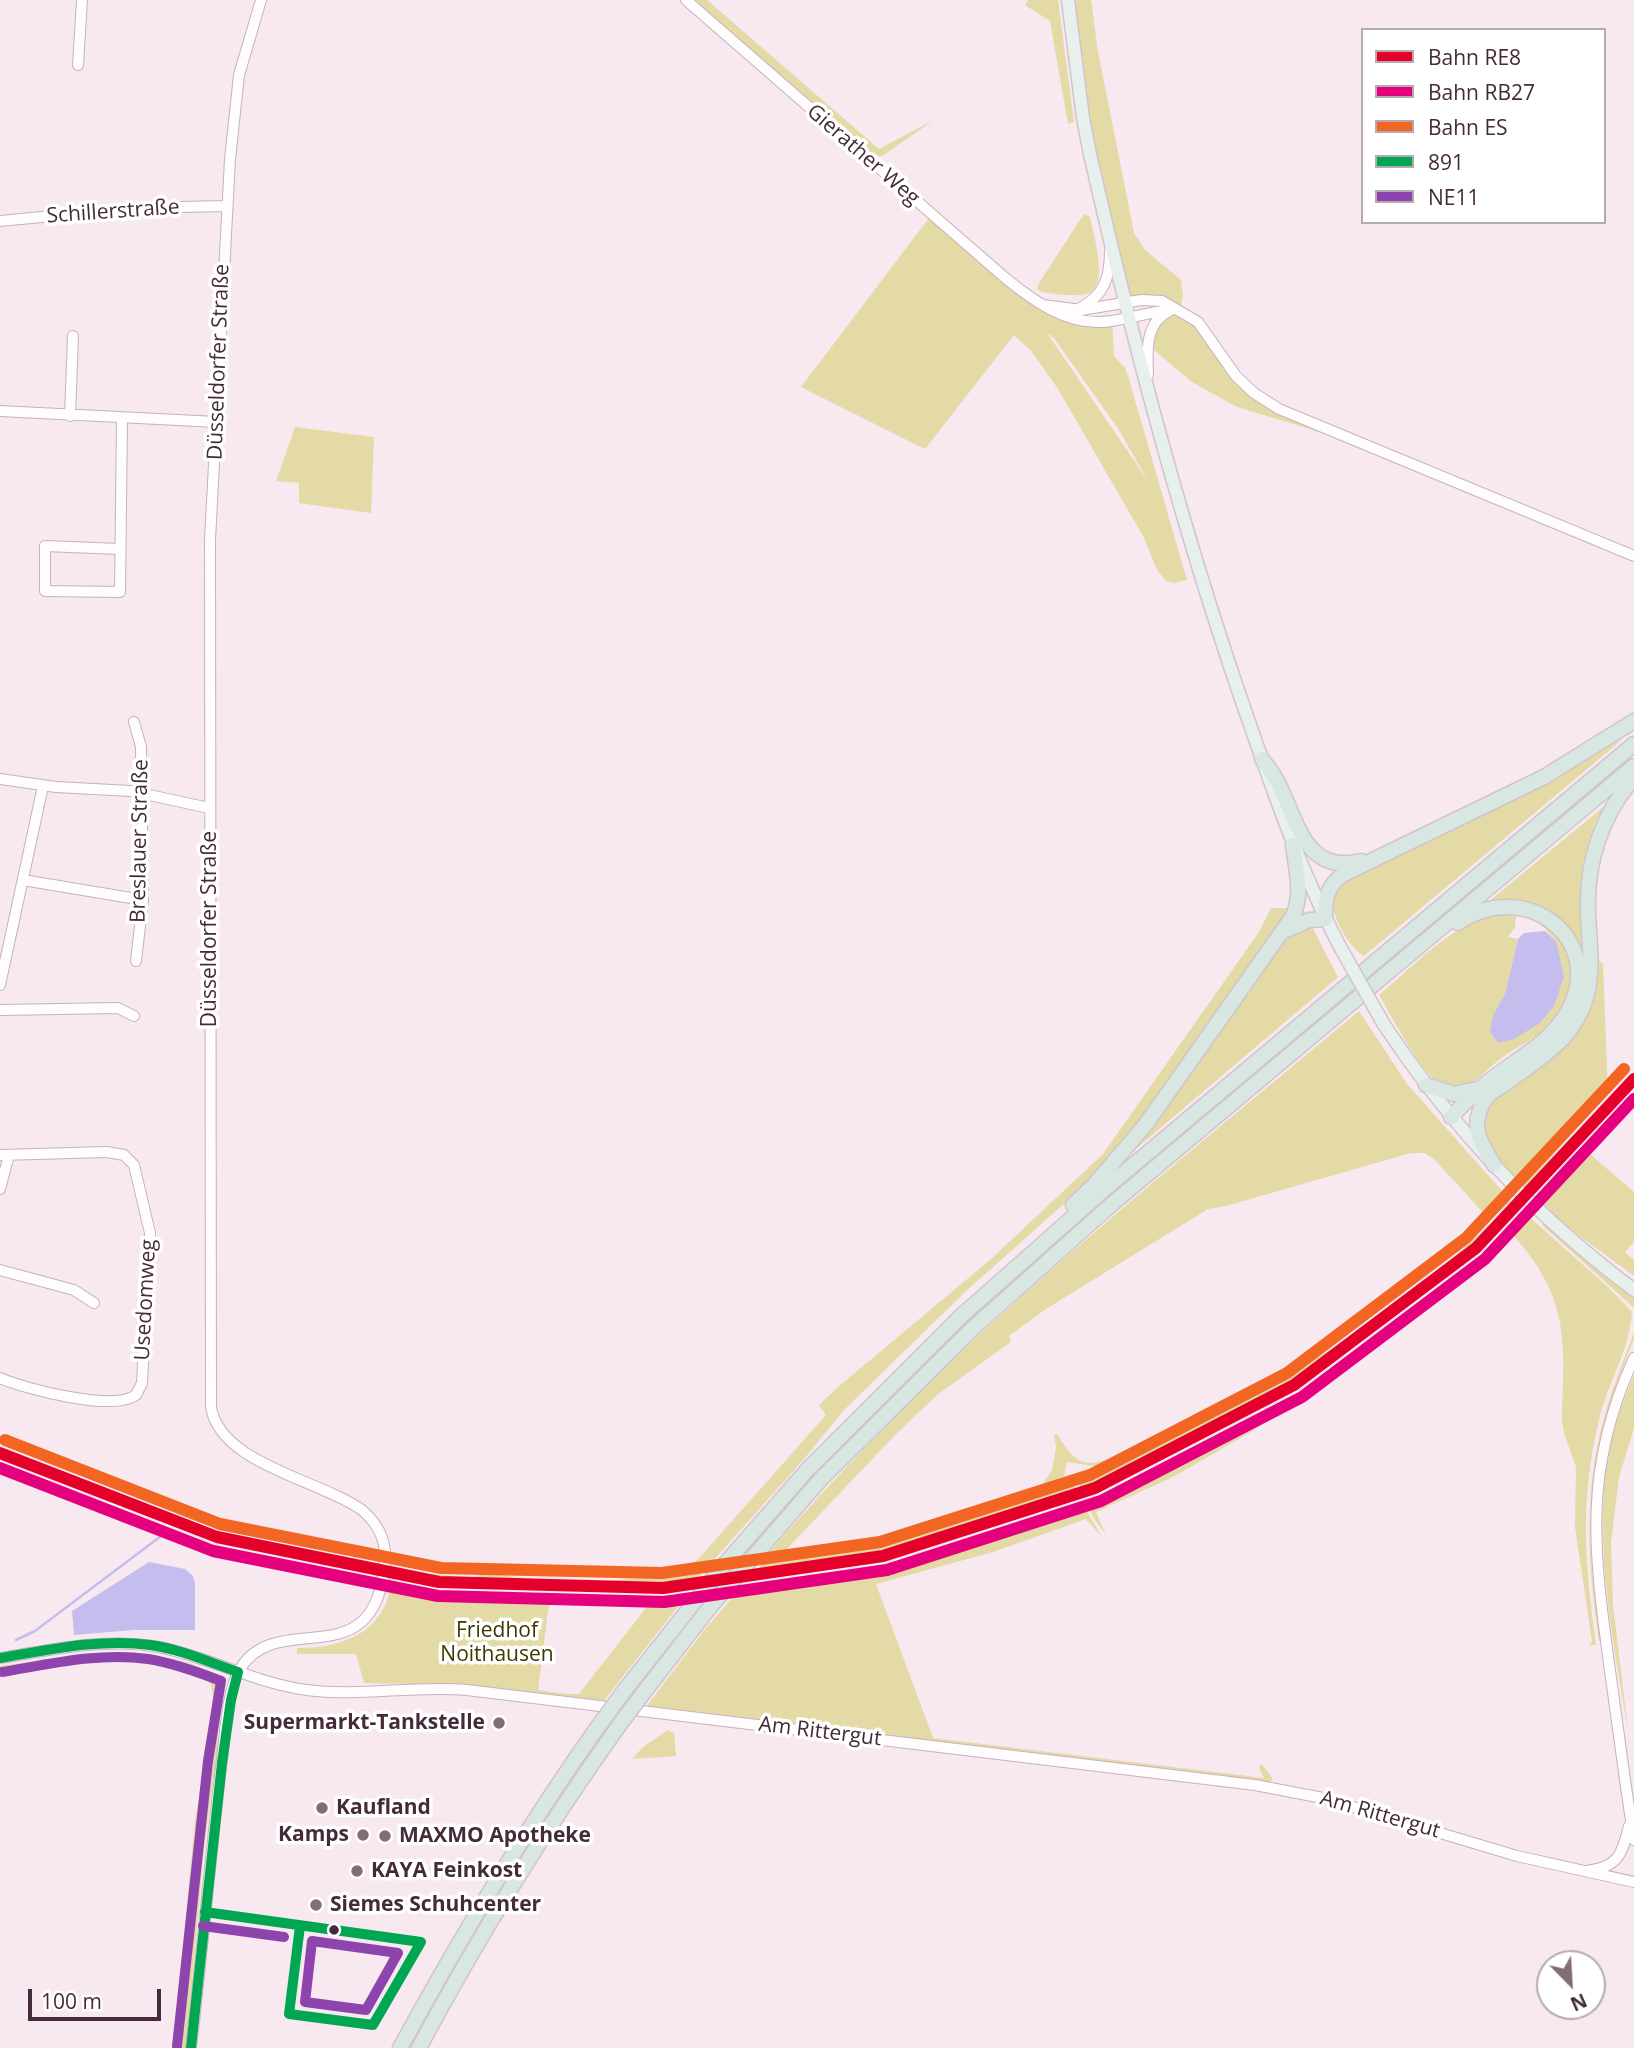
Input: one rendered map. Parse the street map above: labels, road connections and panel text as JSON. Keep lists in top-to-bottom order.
{
  "streets": {
    "street": [
      "Gierather Weg",
      "Schillerstraße",
      "Düsseldorfer Straße",
      "Breslauer Straße",
      "Usedomweg",
      "Am Rittergut"
    ]
  },
  "crossings": [
    ["Schillerstraße", "Düsseldorfer Straße"],
    ["Düsseldorfer Straße", "Am Rittergut"]
  ],
  "parks": ["Friedhof Noithausen"],
  "places": [
    "Supermarkt-Tankstelle",
    "Kaufland",
    "Kamps",
    "MAXMO Apotheke",
    "KAYA Feinkost",
    "Siemes Schuhcenter"
  ],
  "lines": [
    "rail line ES",
    "rail line RE8",
    "rail line RB27",
    "transit line 891",
    "transit line NE11"
  ],
  "legend": [
    "Bahn RE8",
    "Bahn RB27",
    "Bahn ES",
    "891",
    "NE11"
  ],
  "scale_bar": "100 m",
  "north": "bottom right"
}
